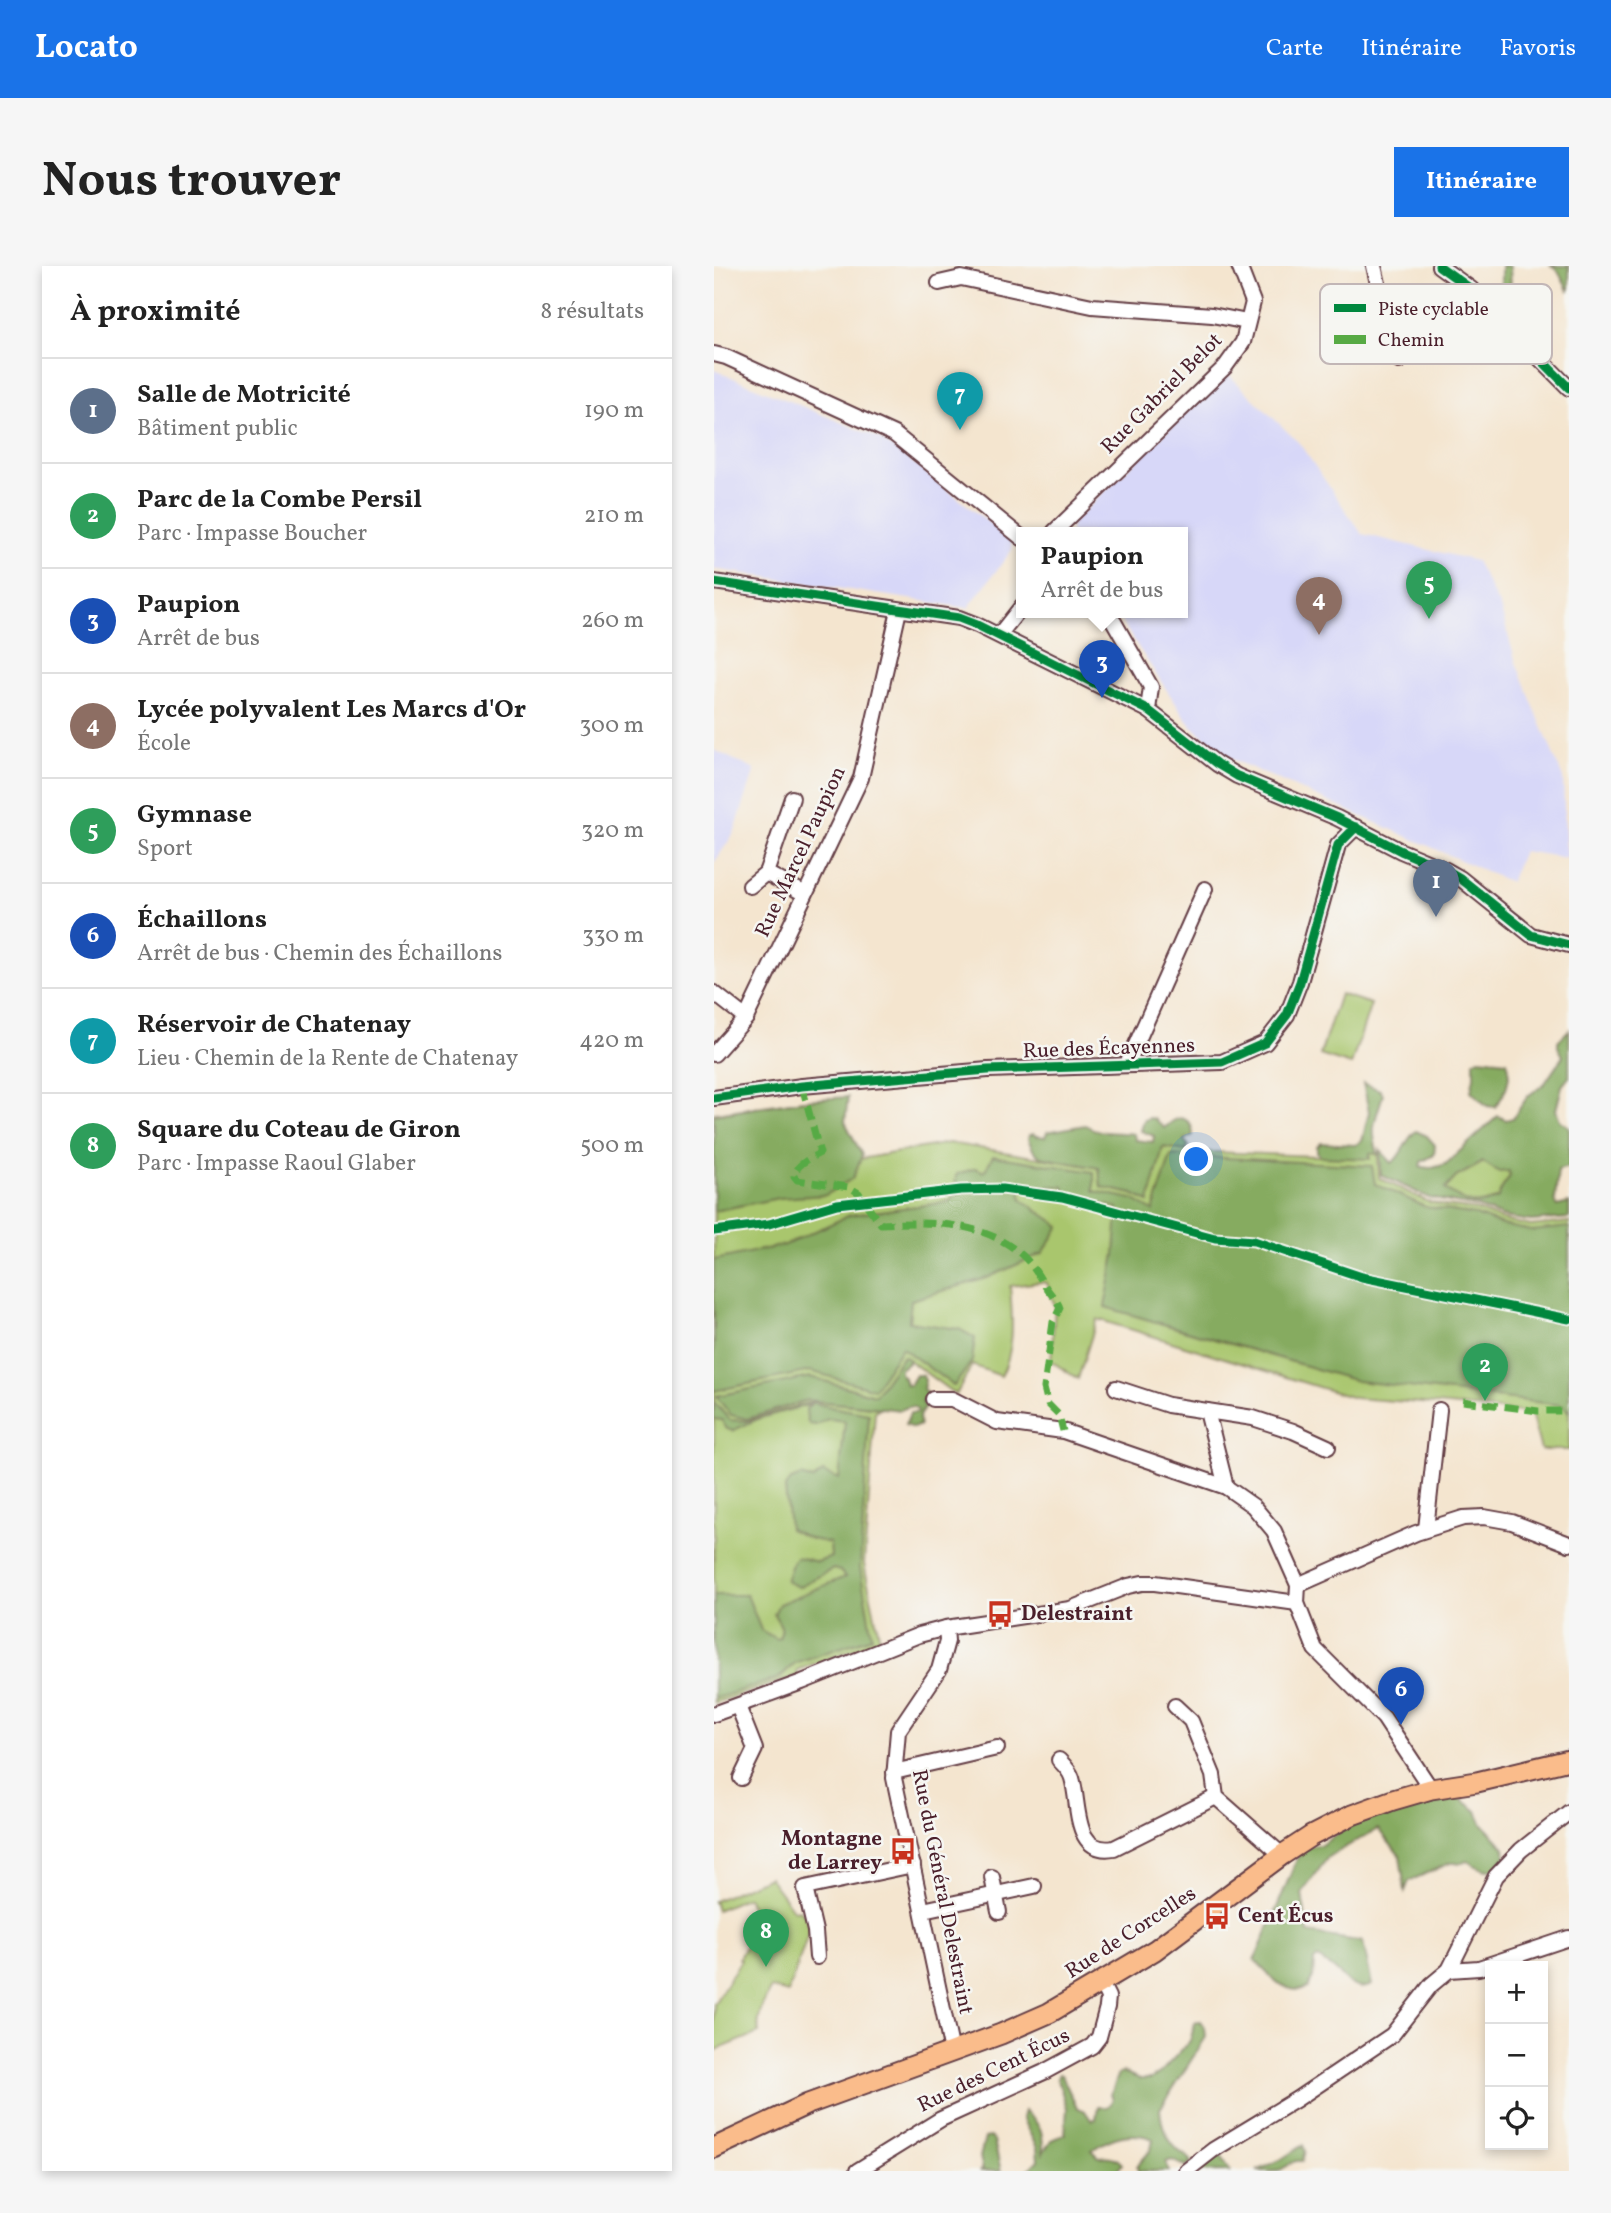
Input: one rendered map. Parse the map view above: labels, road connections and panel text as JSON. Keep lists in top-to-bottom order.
{
  "streets": {
    "main road": ["Rue de Corcelles"],
    "street": [
      "Rue Gabriel Belot",
      "Rue Marcel Paupion",
      "Rue des Écayennes",
      "Rue du Général Delestraint",
      "Rue des Cent Écus"
    ]
  },
  "crossings": [
    ["Rue du Général Delestraint", "Rue de Corcelles"],
    ["Rue de Corcelles", "Rue des Cent Écus"]
  ],
  "places": {
    "bus stop": ["Delestraint", "Montagne de Larrey", "Cent Écus"]
  },
  "legend": ["Piste cyclable", "Chemin"],
  "page": {
    "header": "Locato",
    "nav": ["Carte", "Itinéraire", "Favoris"],
    "buttons": "Itinéraire",
    "title": "Nous trouver",
    "heading": ["À proximité", "8 résultats"],
    "list": [
      {
        "mark": "1",
        "name": "Salle de Motricité",
        "note": "Bâtiment public",
        "value": "190 m"
      },
      {
        "mark": "2",
        "name": "Parc de la Combe Persil",
        "note": "Parc · Impasse Boucher",
        "value": "210 m"
      },
      {
        "mark": "3",
        "name": "Paupion",
        "note": "Arrêt de bus",
        "value": "260 m"
      },
      {
        "mark": "4",
        "name": "Lycée polyvalent Les Marcs d'Or",
        "note": "École",
        "value": "300 m"
      },
      {
        "mark": "5",
        "name": "Gymnase",
        "note": "Sport",
        "value": "320 m"
      },
      {
        "mark": "6",
        "name": "Échaillons",
        "note": "Arrêt de bus · Chemin des Échaillons",
        "value": "330 m"
      },
      {
        "mark": "7",
        "name": "Réservoir de Chatenay",
        "note": "Lieu · Chemin de la Rente de Chatenay",
        "value": "420 m"
      },
      {
        "mark": "8",
        "name": "Square du Coteau de Giron",
        "note": "Parc · Impasse Raoul Glaber",
        "value": "500 m"
      }
    ],
    "pins": [
      "7",
      "5",
      "4",
      "3",
      "1",
      "2",
      "6",
      "8"
    ],
    "popup": ["Paupion", "Arrêt de bus"],
    "map_buttons": ["+", "−"]
  }
}
